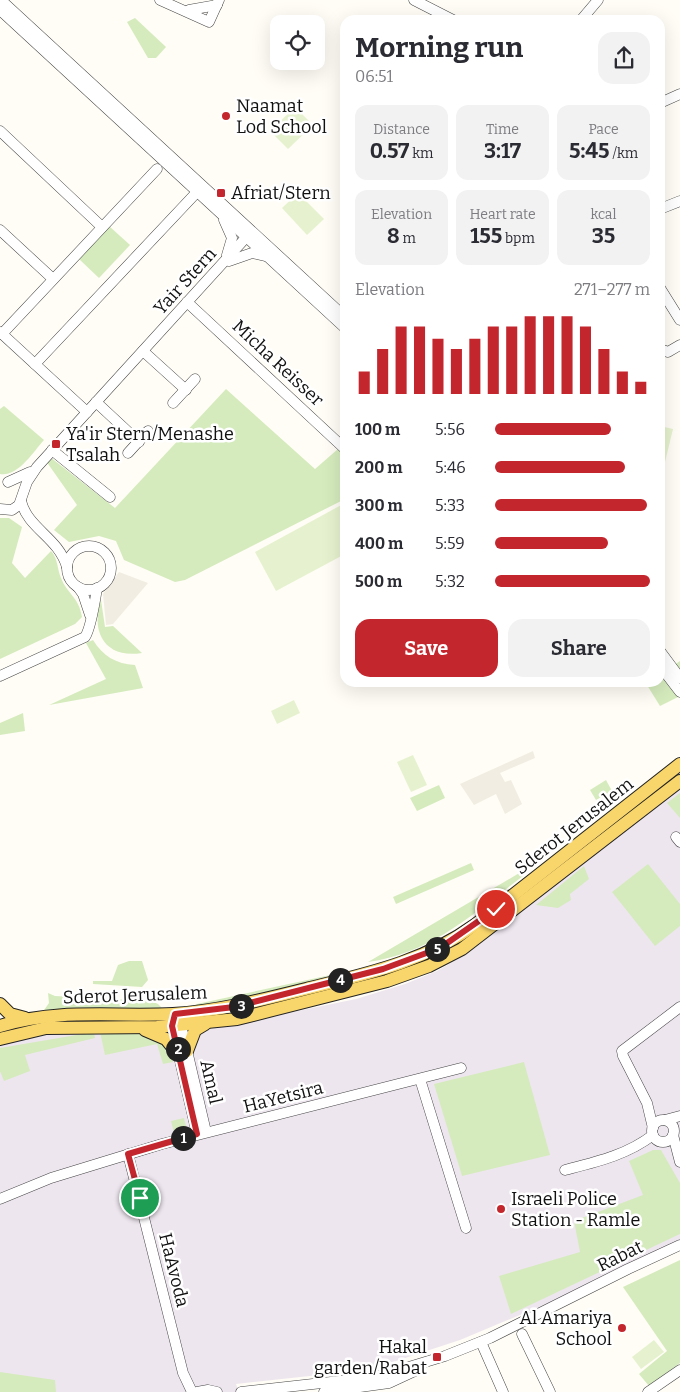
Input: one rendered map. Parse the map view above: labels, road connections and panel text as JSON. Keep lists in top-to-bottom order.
{
  "streets": {
    "main road": ["Sderot Jerusalem"],
    "street": [
      "Yair Stern",
      "Micha Reisser",
      "Amal",
      "HaYetsira",
      "Rabat",
      "HaAvoda"
    ]
  },
  "crossings": [
    ["Yair Stern", "Micha Reisser"],
    ["Sderot Jerusalem", "Amal"],
    ["Amal", "HaYetsira"],
    ["HaYetsira", "HaAvoda"]
  ],
  "places": {
    "other": ["Naamat Lod School", "Israeli Police Station - Ramle", "Al Amariya School"],
    "transit": ["Afriat/Stern", "Ya'ir Stern/Menashe Tsalah", "Hakal garden/Rabat"]
  },
  "page": {
    "heading": ["Morning run", "06:51"],
    "stats": [
      ["Distance", "0.57 km"],
      ["Time", "3:17"],
      ["Pace", "5:45 /km"],
      ["Elevation", "8 m"],
      ["Heart rate", "155 bpm"],
      ["kcal", "35"]
    ],
    "chart": ["Elevation", "271–277 m"],
    "list": [
      {
        "name": "100 m",
        "note": "5:56"
      },
      {
        "name": "200 m",
        "note": "5:46"
      },
      {
        "name": "300 m",
        "note": "5:33"
      },
      {
        "name": "400 m",
        "note": "5:59"
      },
      {
        "name": "500 m",
        "note": "5:32"
      }
    ],
    "buttons": ["Save", "Share"],
    "pins": [
      "5",
      "4",
      "3",
      "2",
      "1"
    ]
  }
}
